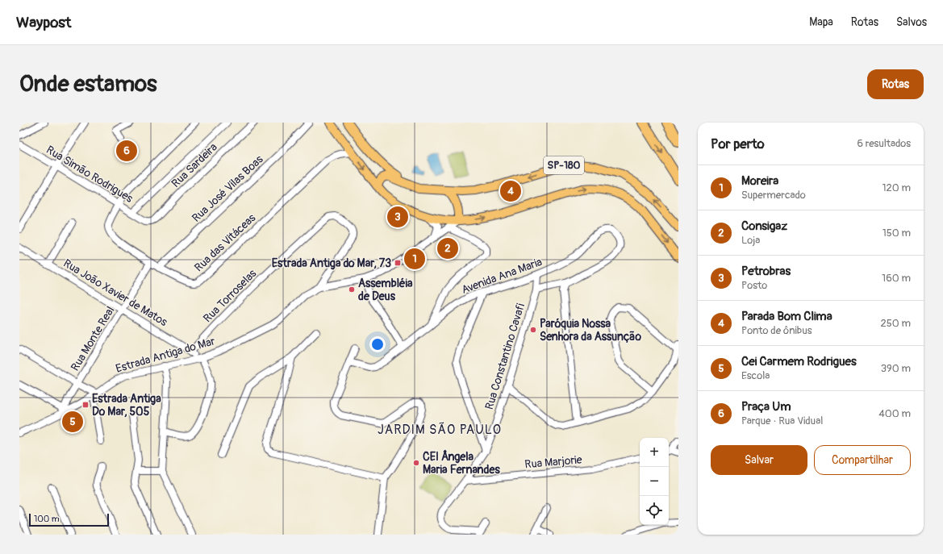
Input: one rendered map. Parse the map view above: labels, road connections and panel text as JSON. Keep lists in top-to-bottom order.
{
  "streets": {
    "main road": ["SP-180"],
    "street": [
      "Rua Sardeira",
      "Rua Simão Rodrigues",
      "Rua José Vilas Boas",
      "Rua das Vitáceas",
      "Avenida Ana Maria",
      "Rua João Xavier de Matos",
      "Rua Torroselas",
      "Rua Monte Real",
      "Estrada Antiga do Mar",
      "Rua Constantino Cavafi",
      "Rua Marjorie"
    ]
  },
  "crossings": [
    ["Rua Sardeira", "Rua Simão Rodrigues"],
    ["Rua Simão Rodrigues", "Rua das Vitáceas"],
    ["Rua José Vilas Boas", "Rua das Vitáceas"],
    ["Rua das Vitáceas", "Rua Monte Real"],
    ["Avenida Ana Maria", "Rua Constantino Cavafi"],
    ["Rua João Xavier de Matos", "Rua Torroselas"],
    ["Rua João Xavier de Matos", "Rua Monte Real"],
    ["Rua João Xavier de Matos", "Estrada Antiga do Mar"],
    ["Rua Torroselas", "Estrada Antiga do Mar"],
    ["Rua Monte Real", "Estrada Antiga do Mar"],
    ["Rua Constantino Cavafi", "Rua Marjorie"]
  ],
  "districts": ["JARDIM SÃO PAULO"],
  "places": {
    "transit": ["Estrada Antiga do Mar, 73", "Estrada Antiga Do Mar, 505"],
    "other": ["Assembléia de Deus", "Paróquia Nossa Senhora da Assunção", "CEI Ângela Maria Fernandes"]
  },
  "scale_bar": "100 m",
  "page": {
    "header": "Waypost",
    "nav": ["Mapa", "Rotas", "Salvos"],
    "buttons": [
      "Rotas",
      ["Salvar", "Compartilhar"]
    ],
    "title": "Onde estamos",
    "heading": ["Por perto", "6 resultados"],
    "pins": [
      "6",
      "4",
      "3",
      "2",
      "1",
      "5"
    ],
    "list": [
      {
        "mark": "1",
        "name": "Moreira",
        "note": "Supermercado",
        "value": "120 m"
      },
      {
        "mark": "2",
        "name": "Consigaz",
        "note": "Loja",
        "value": "150 m"
      },
      {
        "mark": "3",
        "name": "Petrobras",
        "note": "Posto",
        "value": "160 m"
      },
      {
        "mark": "4",
        "name": "Parada Bom Clima",
        "note": "Ponto de ônibus",
        "value": "250 m"
      },
      {
        "mark": "5",
        "name": "Cei Carmem Rodrigues",
        "note": "Escola",
        "value": "390 m"
      },
      {
        "mark": "6",
        "name": "Praça Um",
        "note": "Parque · Rua Vidual",
        "value": "400 m"
      }
    ],
    "map_buttons": ["+", "−"],
    "scale": "100 m"
  }
}
